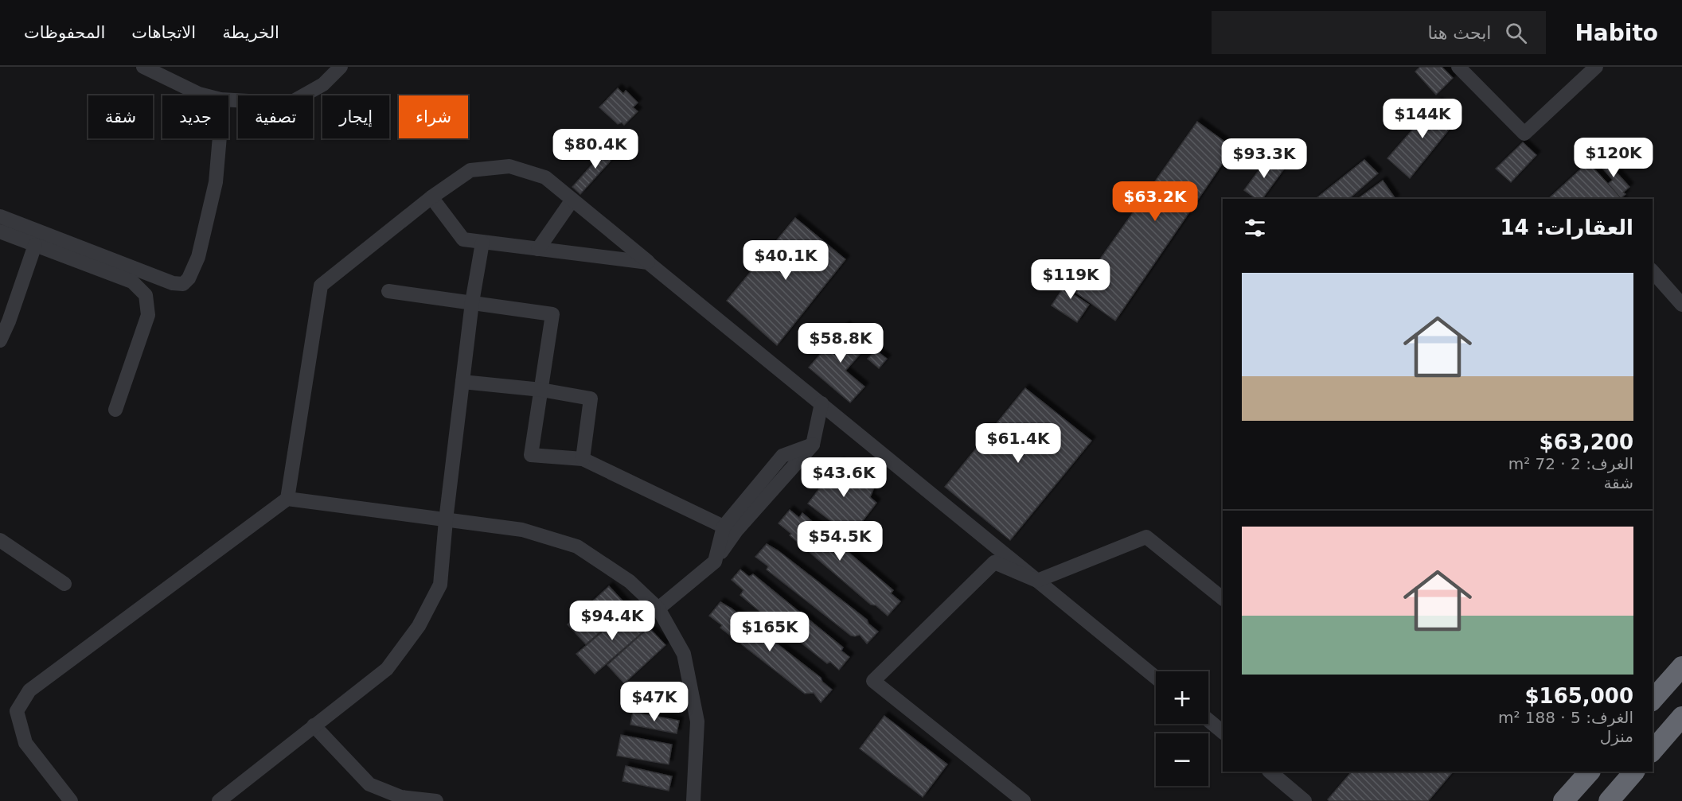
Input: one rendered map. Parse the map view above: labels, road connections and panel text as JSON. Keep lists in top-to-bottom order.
{
  "page": {
    "header": "Habito",
    "search": "ابحث هنا",
    "nav": ["الخريطة", "الاتجاهات", "المحفوظات"],
    "chip": [
      "شراء",
      "إيجار",
      "تصفية",
      "جديد",
      "شقة"
    ],
    "price": [
      "$144K",
      "$80.4K",
      "$120K",
      "$93.3K",
      "$63.2K",
      "$40.1K",
      "$119K",
      "$58.8K",
      "$61.4K",
      "$43.6K",
      "$54.5K",
      "$94.4K",
      "$165K",
      "$47K"
    ],
    "heading": "العقارات: 14",
    "list": [
      {
        "name": "$63,200",
        "note": "الغرف: 2 · 72 m² · شقة"
      },
      {
        "name": "$165,000",
        "note": "الغرف: 5 · 188 m² · منزل"
      }
    ],
    "map_buttons": ["+", "−"]
  }
}
